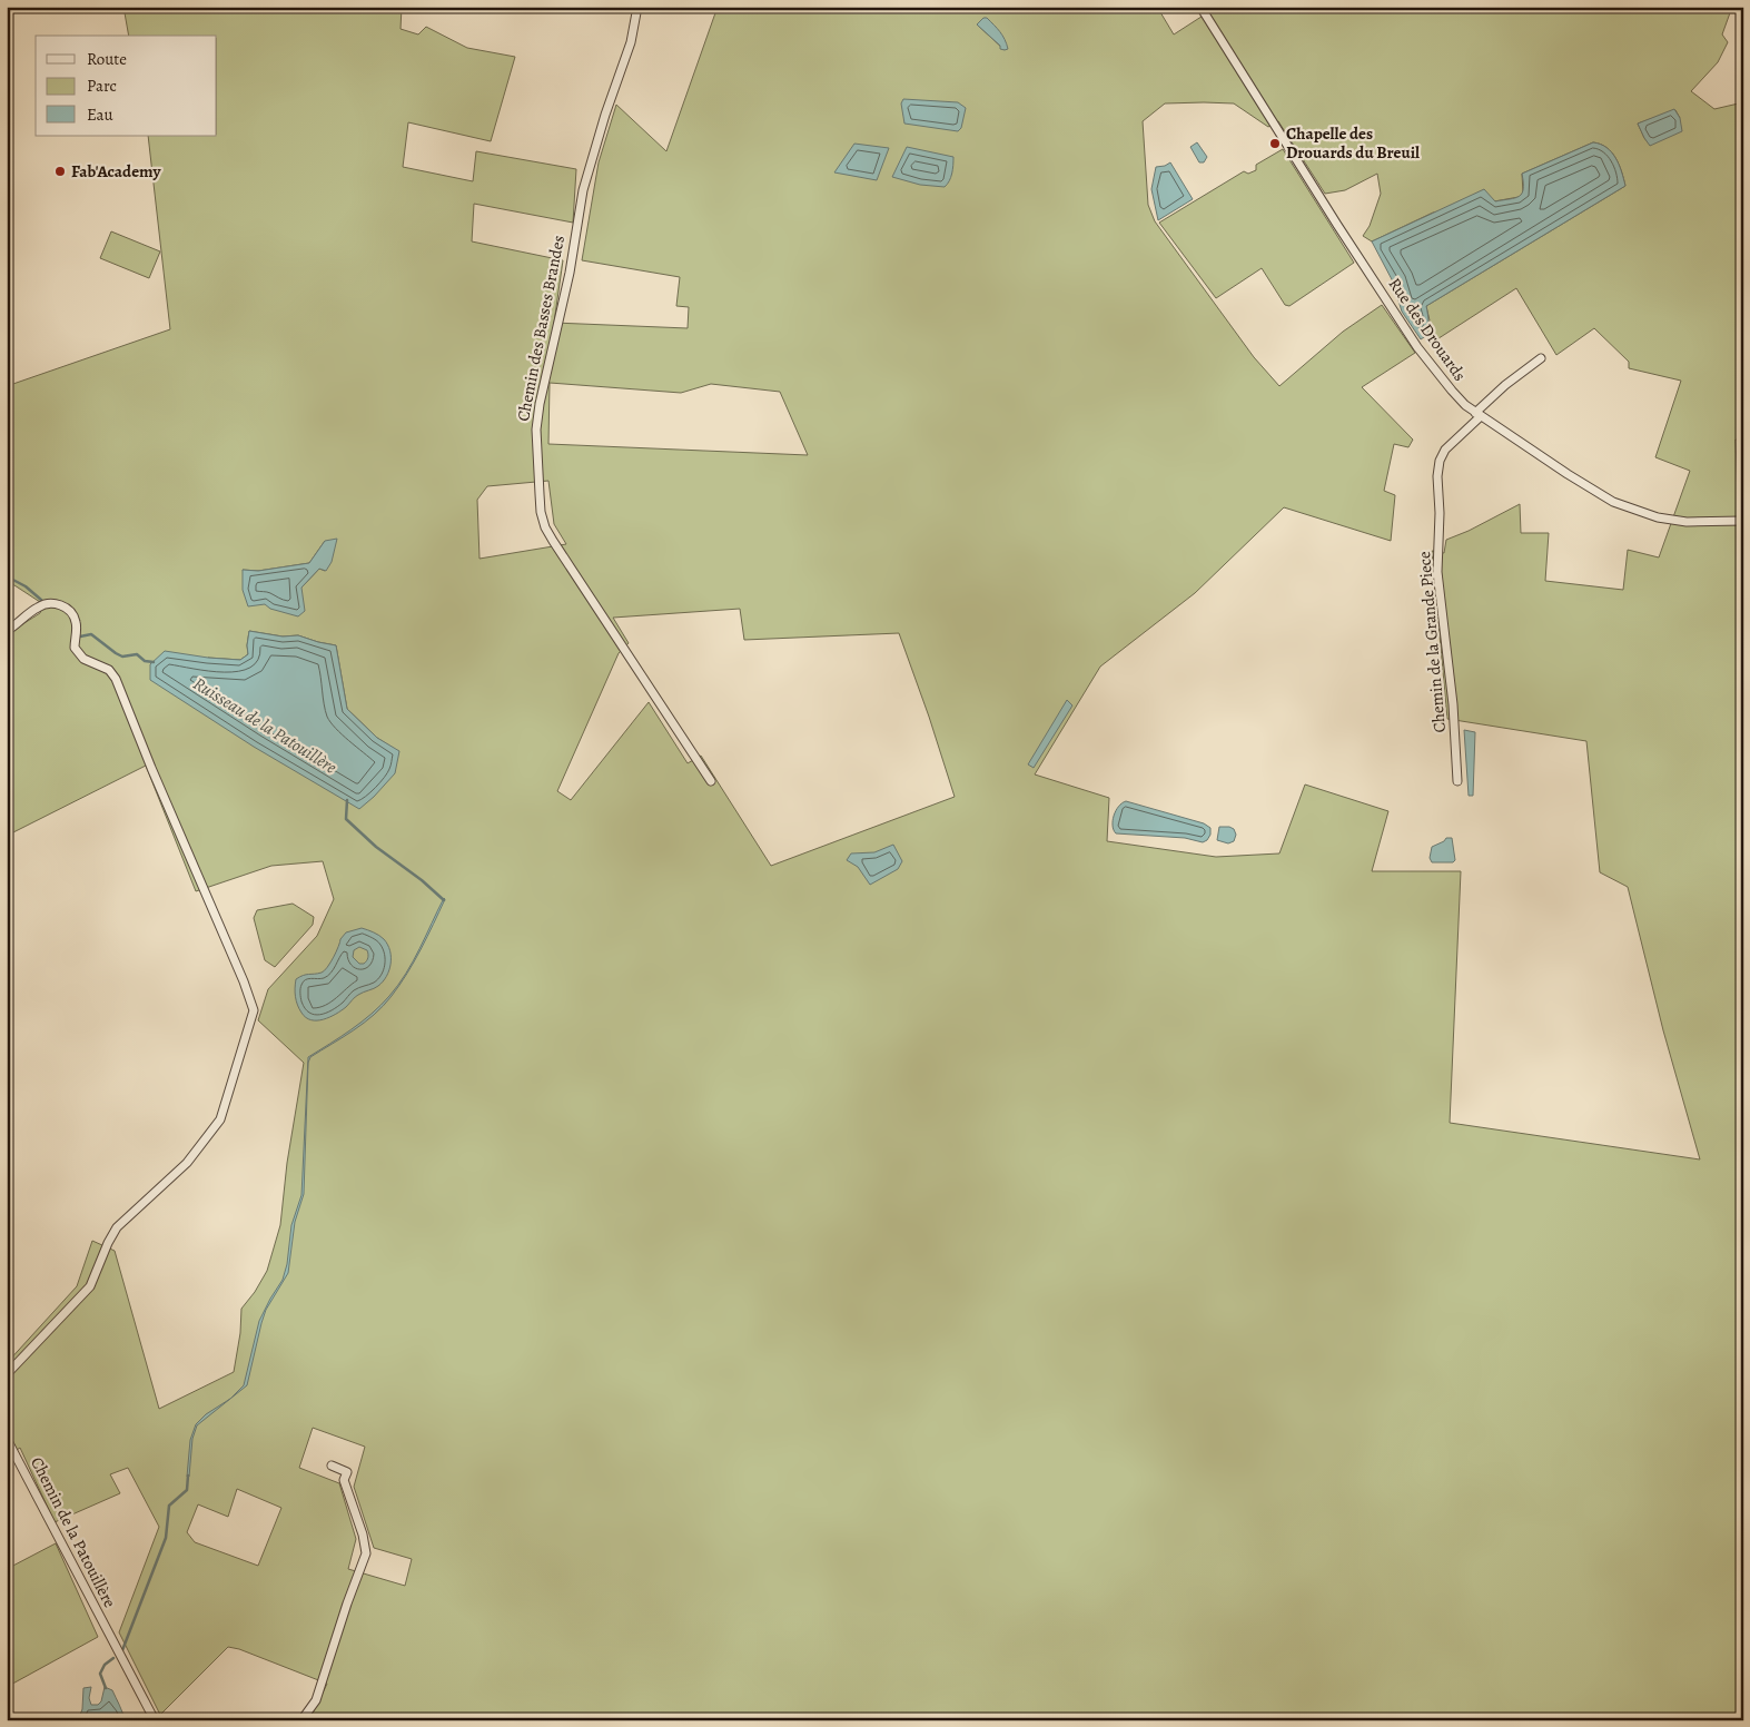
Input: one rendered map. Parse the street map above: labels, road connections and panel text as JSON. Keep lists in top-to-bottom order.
{
  "streets": {
    "street": [
      "Chemin des Basses Brandes",
      "Rue des Drouards",
      "Chemin de la Grande Piece",
      "Chemin de la Patouillère"
    ]
  },
  "crossings": [
    ["Rue des Drouards", "Chemin de la Grande Piece"]
  ],
  "water": ["Ruisseau de la Patouillère"],
  "places": ["Chapelle des Drouards du Breuil", "Fab'Academy"],
  "legend": ["Route", "Parc", "Eau"]
}
